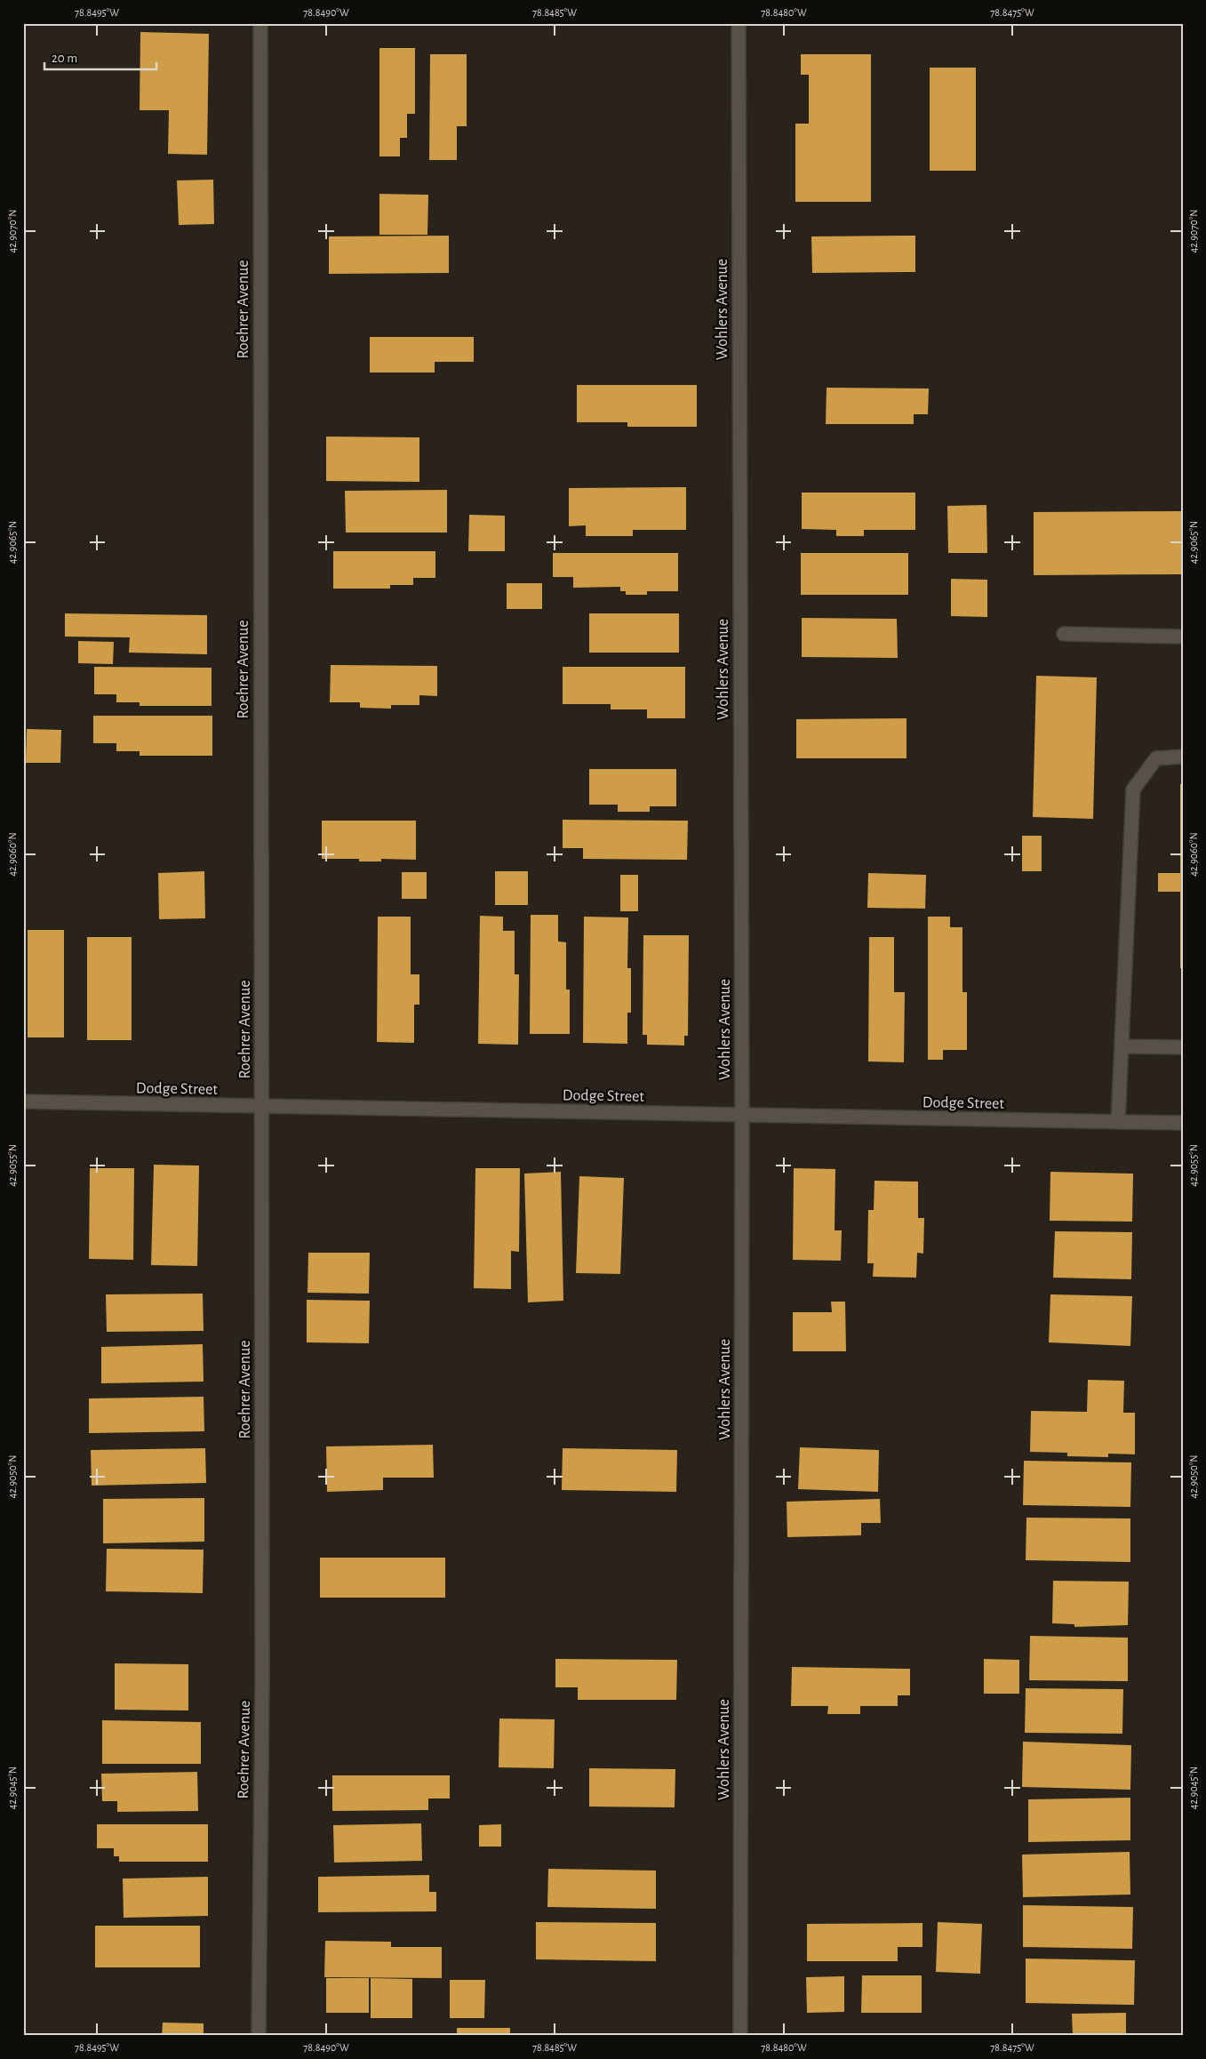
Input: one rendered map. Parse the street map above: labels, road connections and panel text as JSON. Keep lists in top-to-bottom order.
{
  "streets": {
    "street": ["Roehrer Avenue", "Wohlers Avenue", "Dodge Street"]
  },
  "crossings": [
    ["Roehrer Avenue", "Dodge Street"],
    ["Wohlers Avenue", "Dodge Street"]
  ],
  "scale_bar": "20 m",
  "coordinates": [
    "78.8495°W",
    "78.8490°W",
    "78.8485°W",
    "78.8480°W",
    "78.8475°W",
    "42.9070°N",
    "42.9065°N",
    "42.9060°N",
    "42.9055°N",
    "42.9050°N",
    "42.9045°N"
  ]
}
